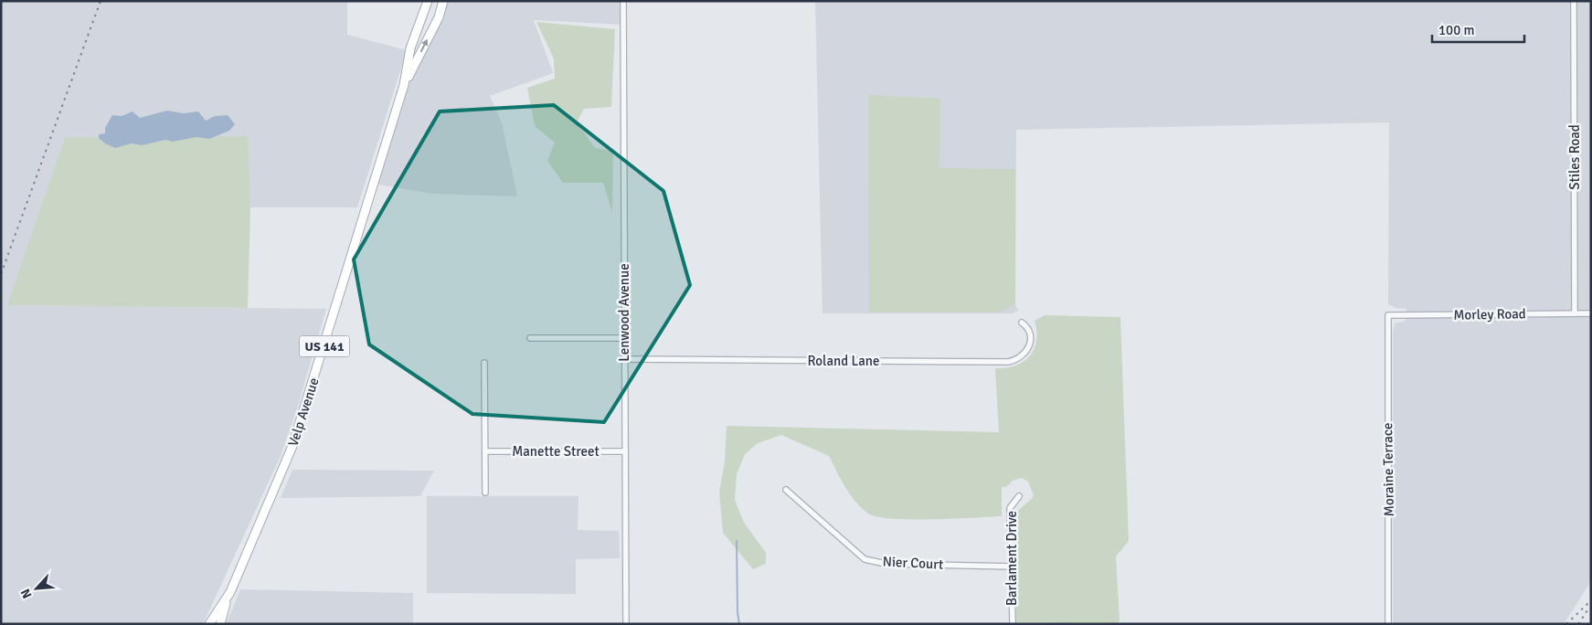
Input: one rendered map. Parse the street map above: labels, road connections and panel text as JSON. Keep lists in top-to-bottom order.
{
  "streets": {
    "main road": ["US 141", "Velp Avenue"],
    "street": [
      "Stiles Road",
      "Lenwood Avenue",
      "Morley Road",
      "Roland Lane",
      "Manette Street",
      "Moraine Terrace",
      "Barlament Drive",
      "Nier Court"
    ]
  },
  "crossings": [
    ["Stiles Road", "Morley Road"],
    ["Lenwood Avenue", "Roland Lane"],
    ["Lenwood Avenue", "Manette Street"],
    ["Morley Road", "Moraine Terrace"],
    ["Barlament Drive", "Nier Court"]
  ],
  "scale_bar": "100 m",
  "north": "bottom left"
}
